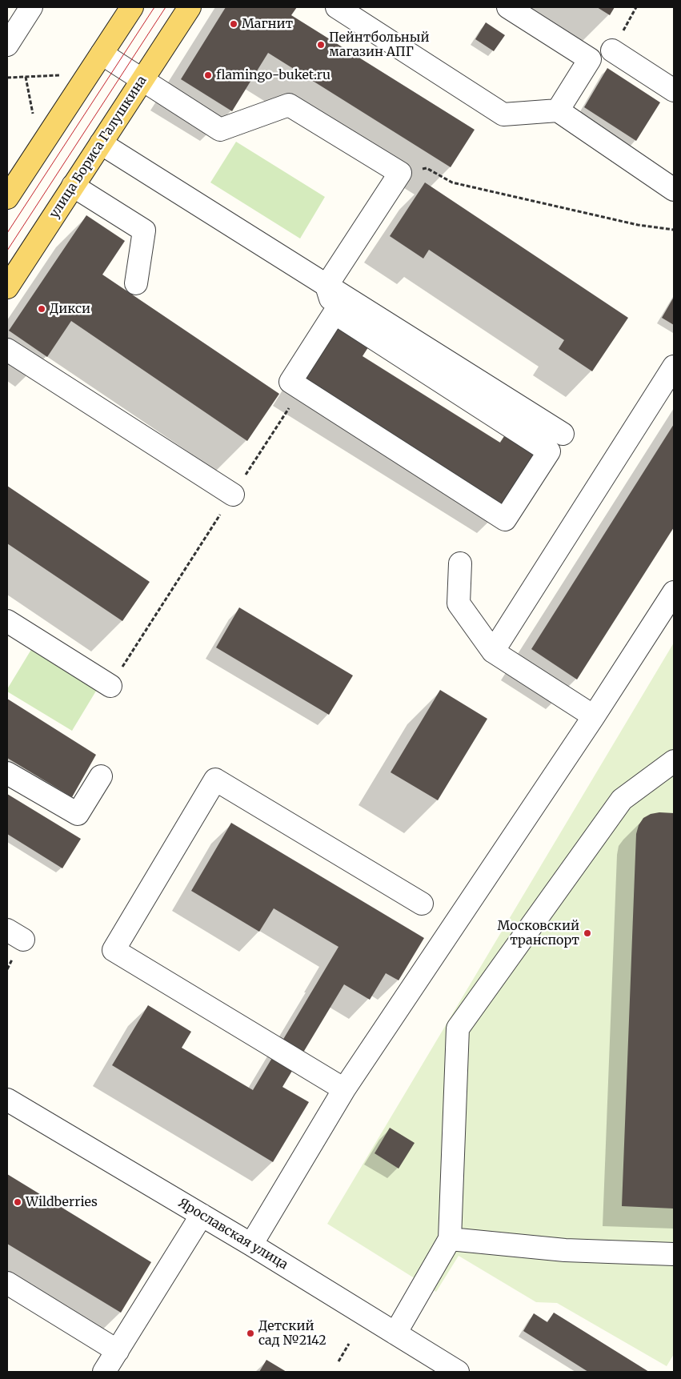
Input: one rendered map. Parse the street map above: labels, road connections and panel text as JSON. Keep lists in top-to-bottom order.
{
  "streets": {
    "main road": ["улица Бориса Галушкина"],
    "street": ["Ярославская улица"]
  },
  "places": [
    "Магнит",
    "Пейнтбольный магазин АПГ",
    "flamingo-buket.ru",
    "Дикси",
    "Московский транспорт",
    "Wildberries",
    "Детский сад №2142"
  ]
}
